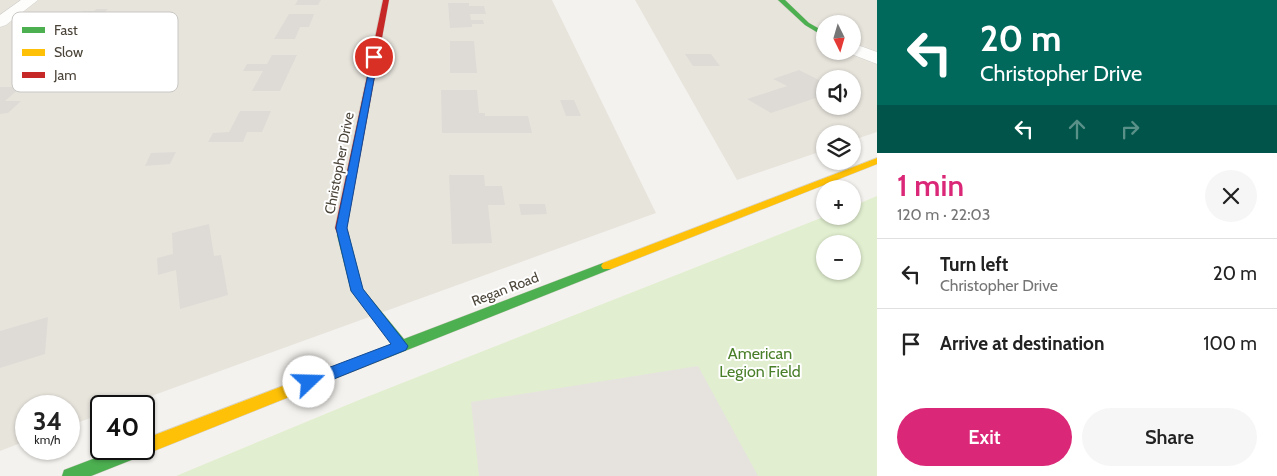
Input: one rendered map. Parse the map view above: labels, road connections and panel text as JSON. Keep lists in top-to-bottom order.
{
  "streets": {
    "street": ["Christopher Drive", "Regan Road"]
  },
  "crossings": [
    ["Christopher Drive", "Regan Road"]
  ],
  "parks": ["American Legion Field"],
  "legend": ["Fast", "Slow", "Jam"],
  "north": "bottom",
  "page": {
    "turn": ["20 m", "Christopher Drive"],
    "map_buttons": ["+", "−"],
    "heading": ["1 min", "120 m · 22:03"],
    "list": [
      {
        "name": "Turn left",
        "note": "Christopher Drive",
        "value": "20 m"
      },
      {
        "name": "Arrive at destination",
        "value": "100 m"
      }
    ],
    "speed": "34 km/h",
    "limit": "40",
    "buttons": ["Exit", "Share"]
  }
}
